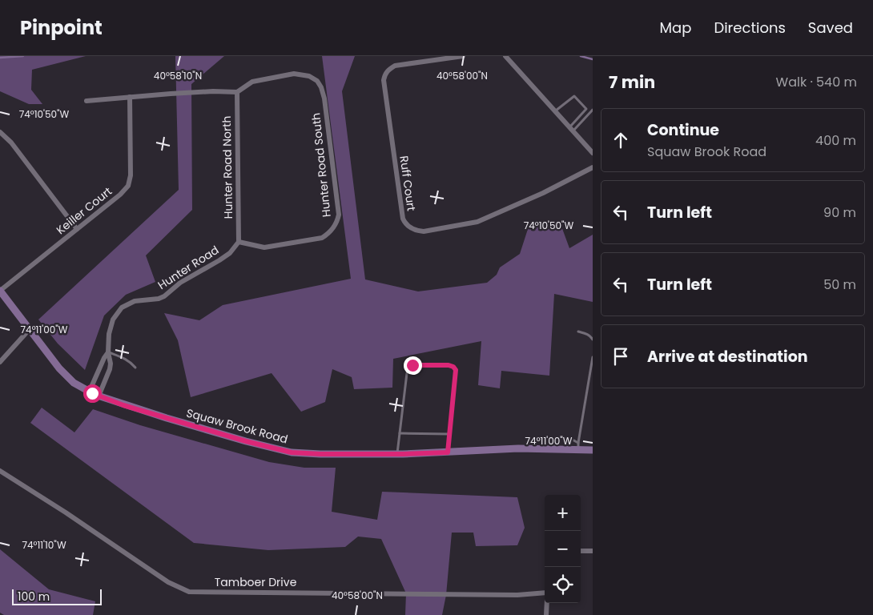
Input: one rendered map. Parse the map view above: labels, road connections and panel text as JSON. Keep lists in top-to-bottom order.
{
  "streets": {
    "street": [
      "Hunter Road South",
      "Hunter Road North",
      "Ruff Court",
      "Keiller Court",
      "Hunter Road",
      "Squaw Brook Road",
      "Tamboer Drive"
    ]
  },
  "crossings": [
    ["Hunter Road South", "Hunter Road North"],
    ["Hunter Road South", "Hunter Road"],
    ["Hunter Road North", "Hunter Road"],
    ["Keiller Court", "Squaw Brook Road"],
    ["Hunter Road", "Squaw Brook Road"]
  ],
  "scale_bar": "100 m",
  "page": {
    "header": "Pinpoint",
    "nav": ["Map", "Directions", "Saved"],
    "heading": ["7 min", "Walk · 540 m"],
    "list": [
      ["Continue", "Squaw Brook Road", "400 m"],
      ["Turn left", "90 m"],
      ["Turn left", "50 m"],
      "Arrive at destination"
    ],
    "map_buttons": ["+", "−"],
    "scale": "100 m"
  },
  "coordinates": [
    "40°58'10\"N",
    "40°58'00\"N",
    "74°10'50\"W",
    "74°11'00\"W",
    "74°11'10\"W"
  ]
}
